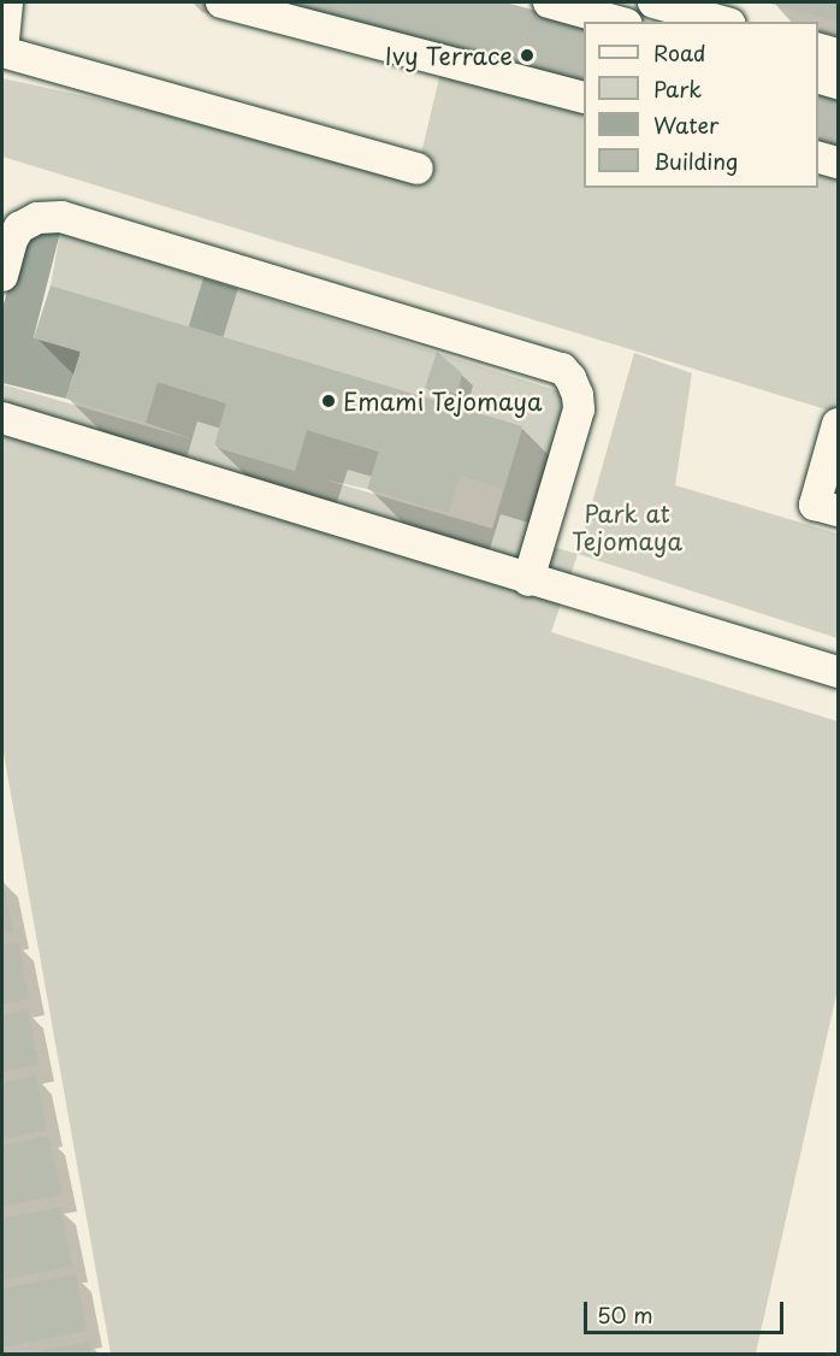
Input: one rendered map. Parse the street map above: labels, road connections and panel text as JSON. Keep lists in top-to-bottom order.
{
  "parks": ["Park at Tejomaya"],
  "places": ["Ivy Terrace", "Emami Tejomaya"],
  "legend": [
    "Road",
    "Park",
    "Water",
    "Building"
  ],
  "scale_bar": "50 m"
}
